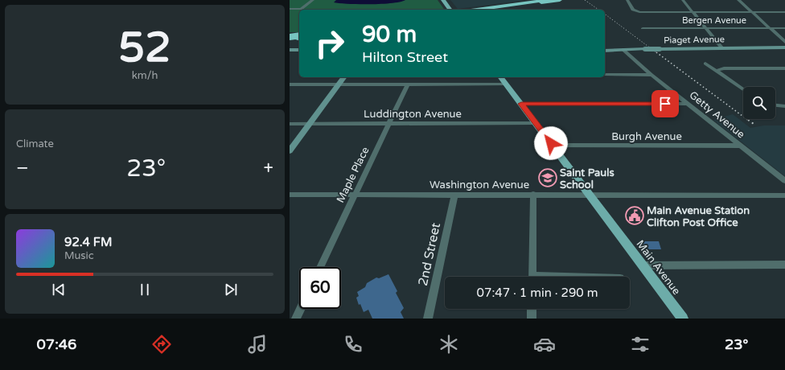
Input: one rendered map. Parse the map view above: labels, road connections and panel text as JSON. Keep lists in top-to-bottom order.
{
  "streets": {
    "main road": ["Main Avenue"],
    "street": [
      "Bergen Avenue",
      "Piaget Avenue",
      "Luddington Avenue",
      "Getty Avenue",
      "Burgh Avenue",
      "Maple Place",
      "Washington Avenue",
      "2nd Street"
    ]
  },
  "crossings": [
    ["Piaget Avenue", "Getty Avenue"],
    ["Luddington Avenue", "Maple Place"],
    ["Luddington Avenue", "Main Avenue"],
    ["Getty Avenue", "Burgh Avenue"],
    ["Burgh Avenue", "Main Avenue"],
    ["Maple Place", "Washington Avenue"],
    ["Washington Avenue", "2nd Street"],
    ["Washington Avenue", "Main Avenue"]
  ],
  "places": {
    "school or university": ["Saint Pauls School"],
    "public building": ["Main Avenue Station Clifton Post Office"]
  },
  "page": {
    "tile": [
      ["52", "km/h"],
      "Climate"
    ],
    "turn": ["90 m", "Hilton Street"],
    "heat": ["−", "23°", "+"],
    "song": ["92.4 FM", "Music"],
    "limit": "60",
    "trip": "07:47 · 1 min · 290 m",
    "tabs": ["07:46", "23°"]
  }
}
